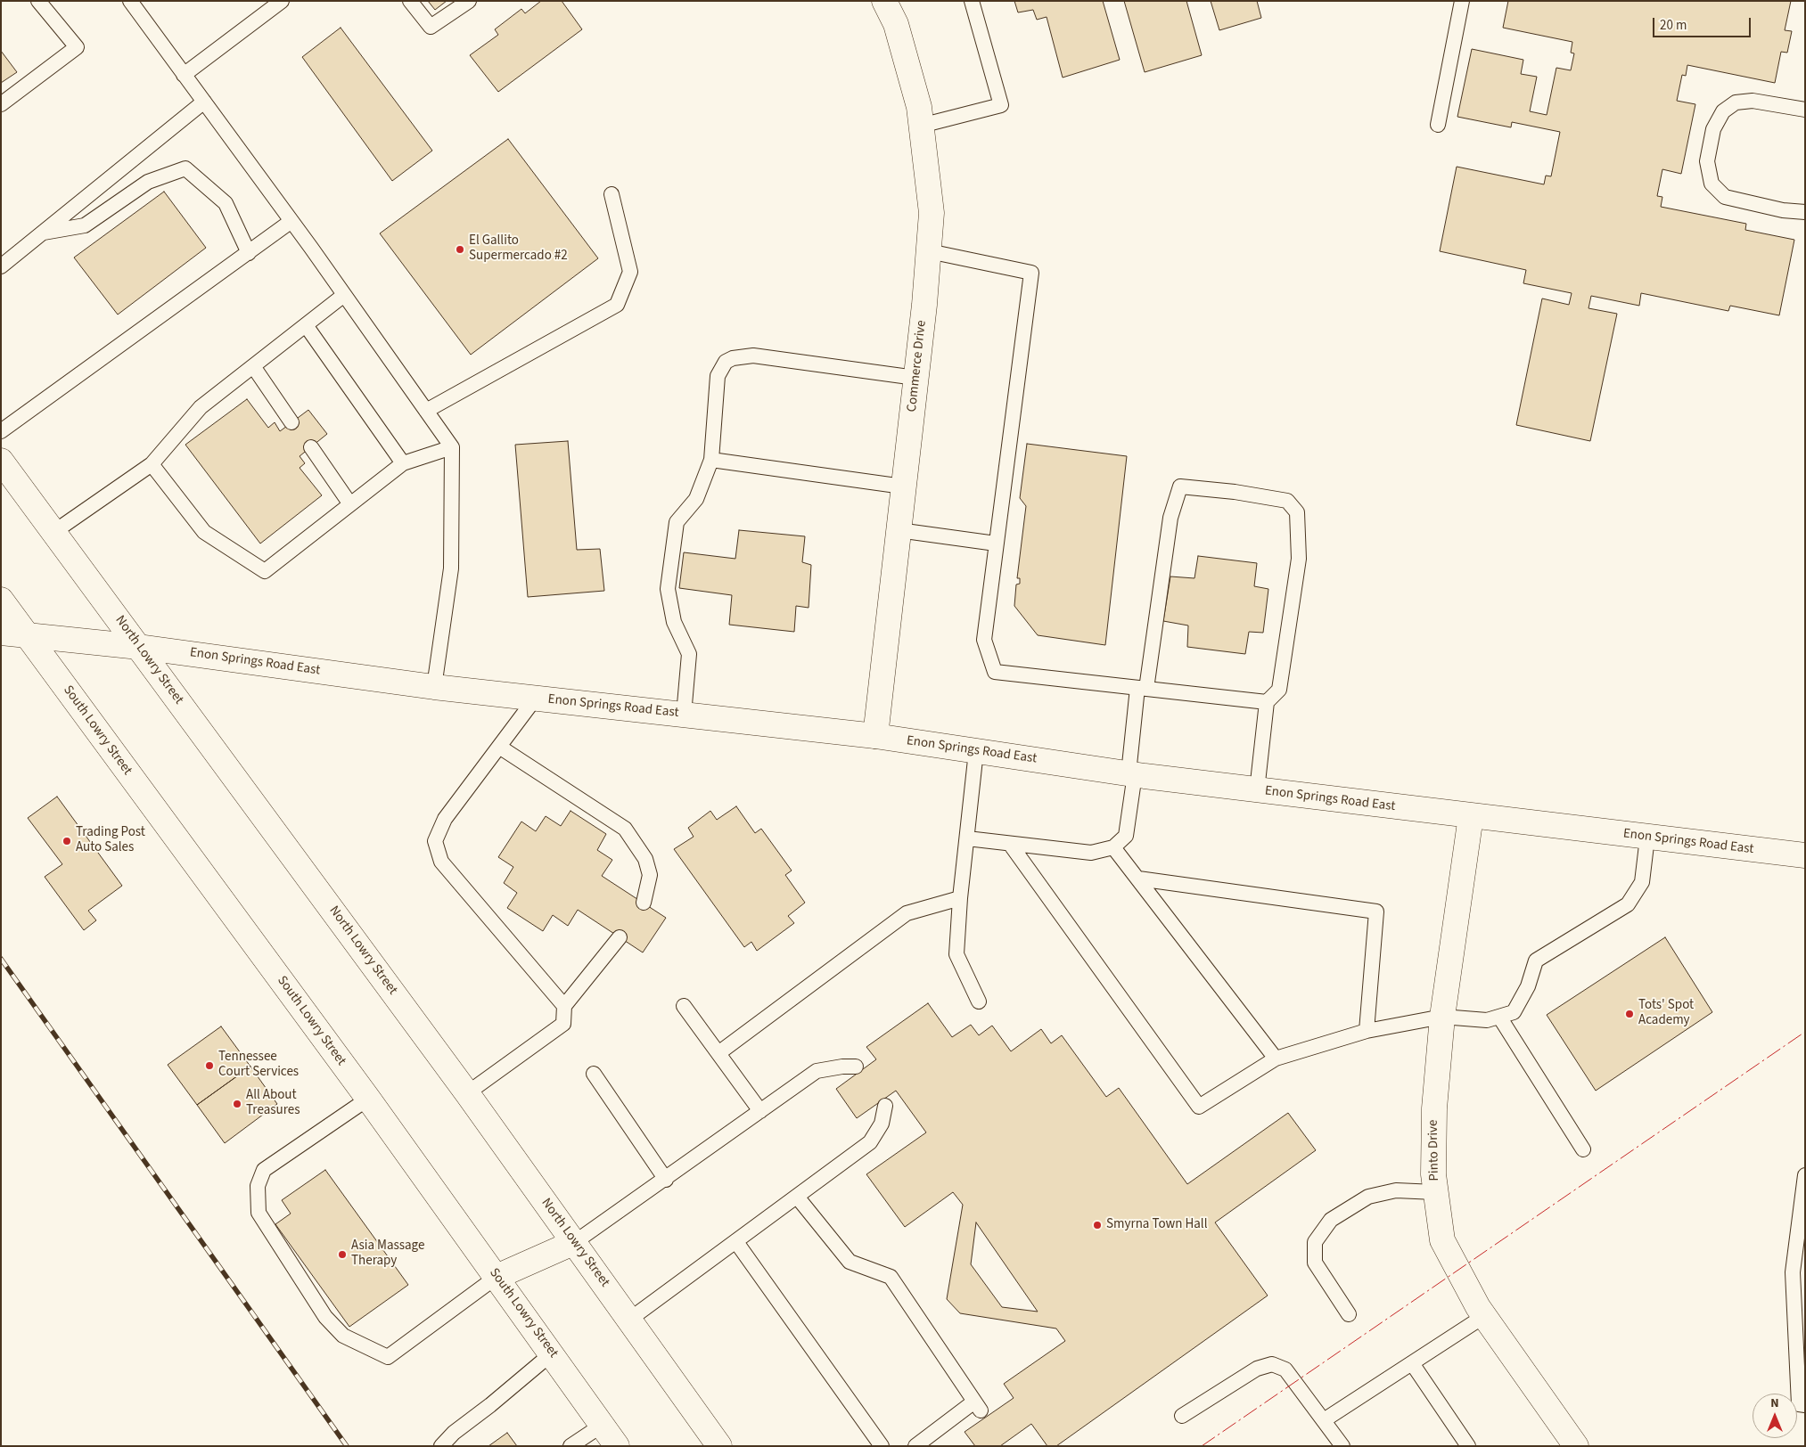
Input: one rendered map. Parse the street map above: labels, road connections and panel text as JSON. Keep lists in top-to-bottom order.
{
  "streets": {
    "street": [
      "Commerce Drive",
      "North Lowry Street",
      "Enon Springs Road East",
      "South Lowry Street",
      "Pinto Drive"
    ]
  },
  "crossings": [
    ["Commerce Drive", "Enon Springs Road East"],
    ["North Lowry Street", "Enon Springs Road East"],
    ["Enon Springs Road East", "South Lowry Street"],
    ["Enon Springs Road East", "Pinto Drive"]
  ],
  "places": [
    "El Gallito Supermercado #2",
    "Trading Post Auto Sales",
    "Tots' Spot Academy",
    "Tennessee Court Services",
    "All About Treasures",
    "Smyrna Town Hall",
    "Asia Massage Therapy"
  ],
  "scale_bar": "20 m",
  "north": "top"
}
